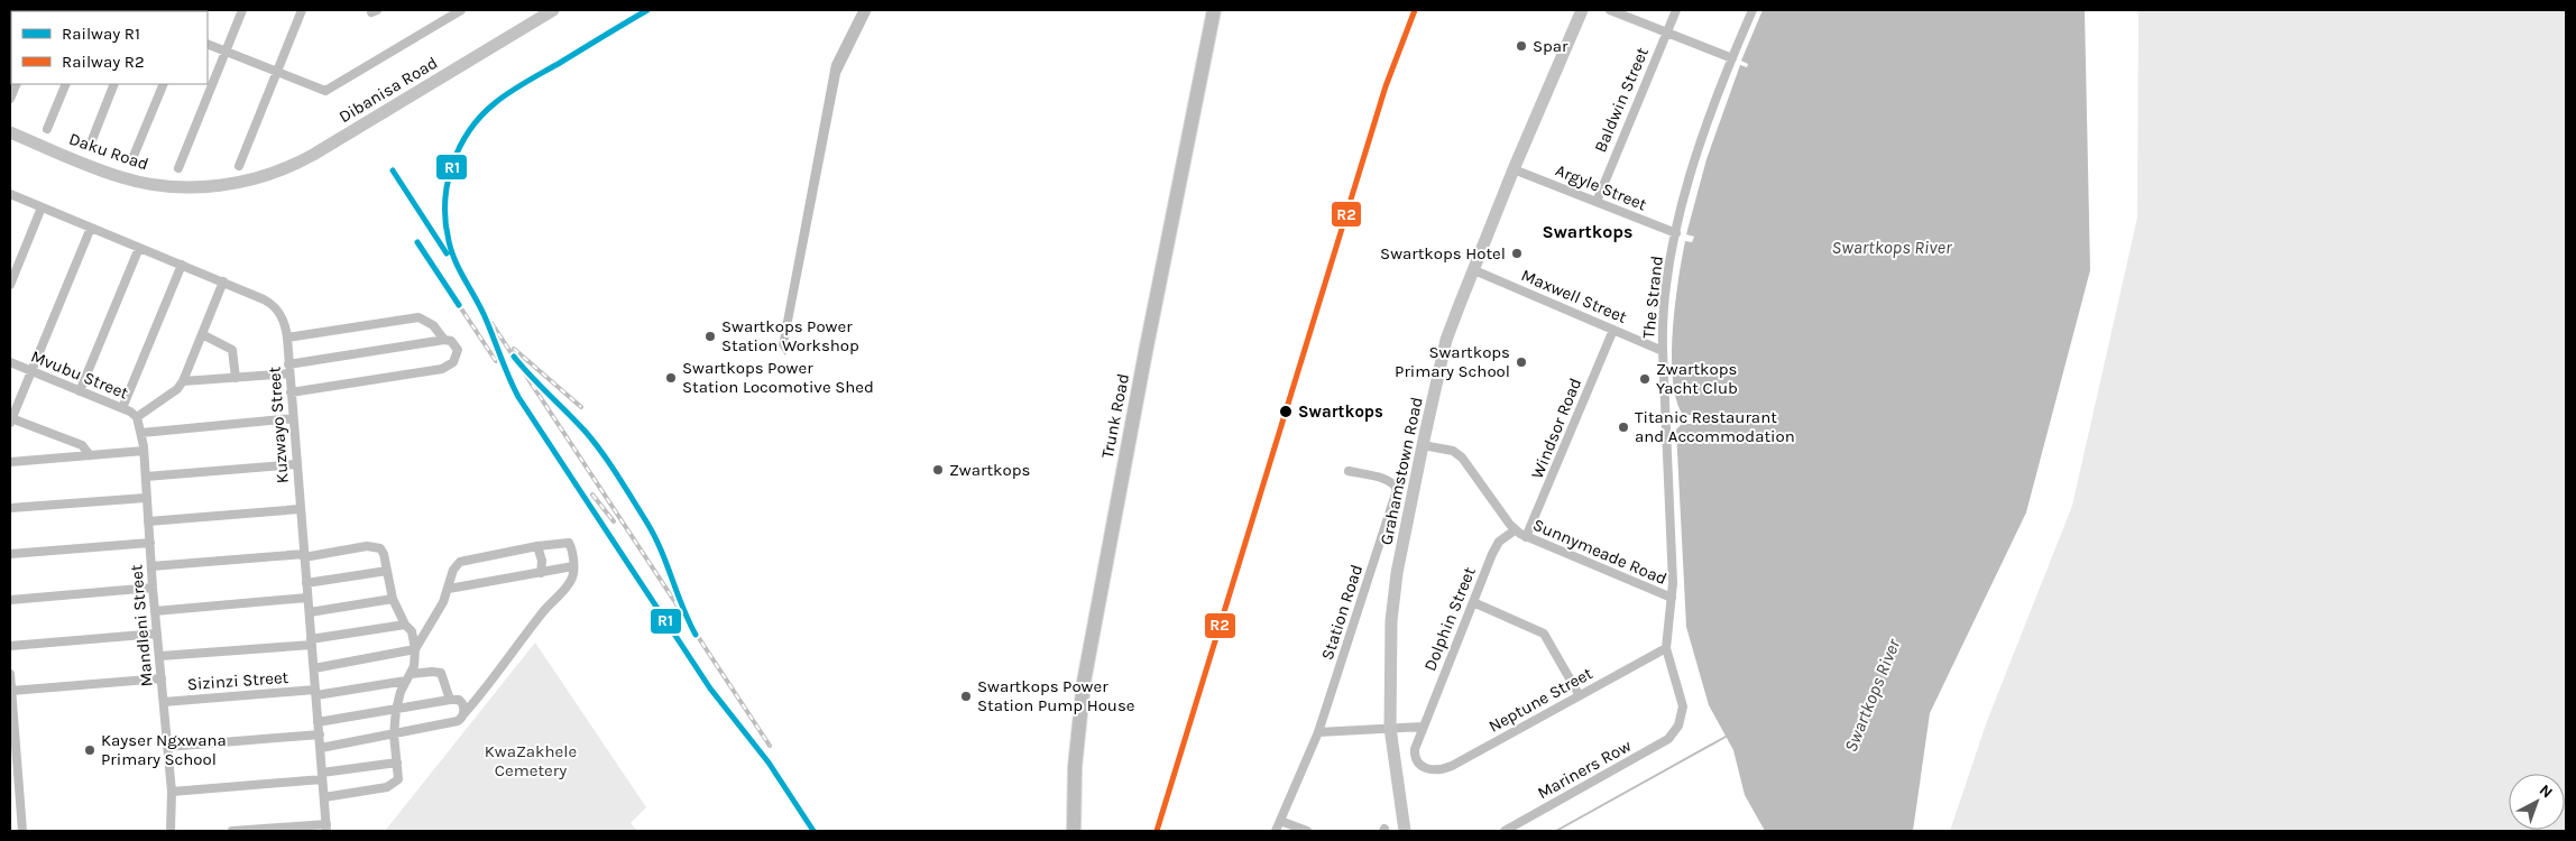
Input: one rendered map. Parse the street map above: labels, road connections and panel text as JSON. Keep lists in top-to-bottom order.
{
  "streets": {
    "main road": [
      "Dibanisa Road",
      "Daku Road",
      "Trunk Road",
      "Grahamstown Road"
    ],
    "street": [
      "Baldwin Street",
      "Argyle Street",
      "Maxwell Street",
      "The Strand",
      "Mvubu Street",
      "Kuzwayo Street",
      "Windsor Road",
      "Sunnymeade Road",
      "Station Road",
      "Dolphin Street",
      "Mandleni Street",
      "Sizinzi Street",
      "Neptune Street",
      "Mariners Row"
    ]
  },
  "crossings": [
    ["Dibanisa Road", "Daku Road"],
    ["Baldwin Street", "Argyle Street"],
    ["Argyle Street", "The Strand"],
    ["Argyle Street", "Grahamstown Road"],
    ["Maxwell Street", "The Strand"],
    ["Maxwell Street", "Windsor Road"],
    ["Maxwell Street", "Grahamstown Road"],
    ["The Strand", "Sunnymeade Road"],
    ["The Strand", "Neptune Street"],
    ["The Strand", "Mariners Row"],
    ["Mvubu Street", "Mandleni Street"],
    ["Kuzwayo Street", "Sizinzi Street"],
    ["Windsor Road", "Sunnymeade Road"],
    ["Grahamstown Road", "Sunnymeade Road"],
    ["Sunnymeade Road", "Dolphin Street"],
    ["Dolphin Street", "Neptune Street"],
    ["Mandleni Street", "Sizinzi Street"]
  ],
  "districts": ["Swartkops"],
  "water": ["Swartkops River"],
  "parks": ["KwaZakhele Cemetery"],
  "places": [
    "Spar",
    "Swartkops Hotel",
    "Swartkops Power Station Workshop",
    "Swartkops Primary School",
    "Swartkops Power Station Locomotive Shed",
    "Zwartkops Yacht Club",
    "Swartkops",
    "Titanic Restaurant and Accommodation",
    "Zwartkops",
    "Swartkops Power Station Pump House",
    "Kayser Ngxwana Primary School"
  ],
  "lines": ["rail line R1", "rail line R2"],
  "legend": ["Railway R1", "Railway R2"],
  "north": "top right"
}
